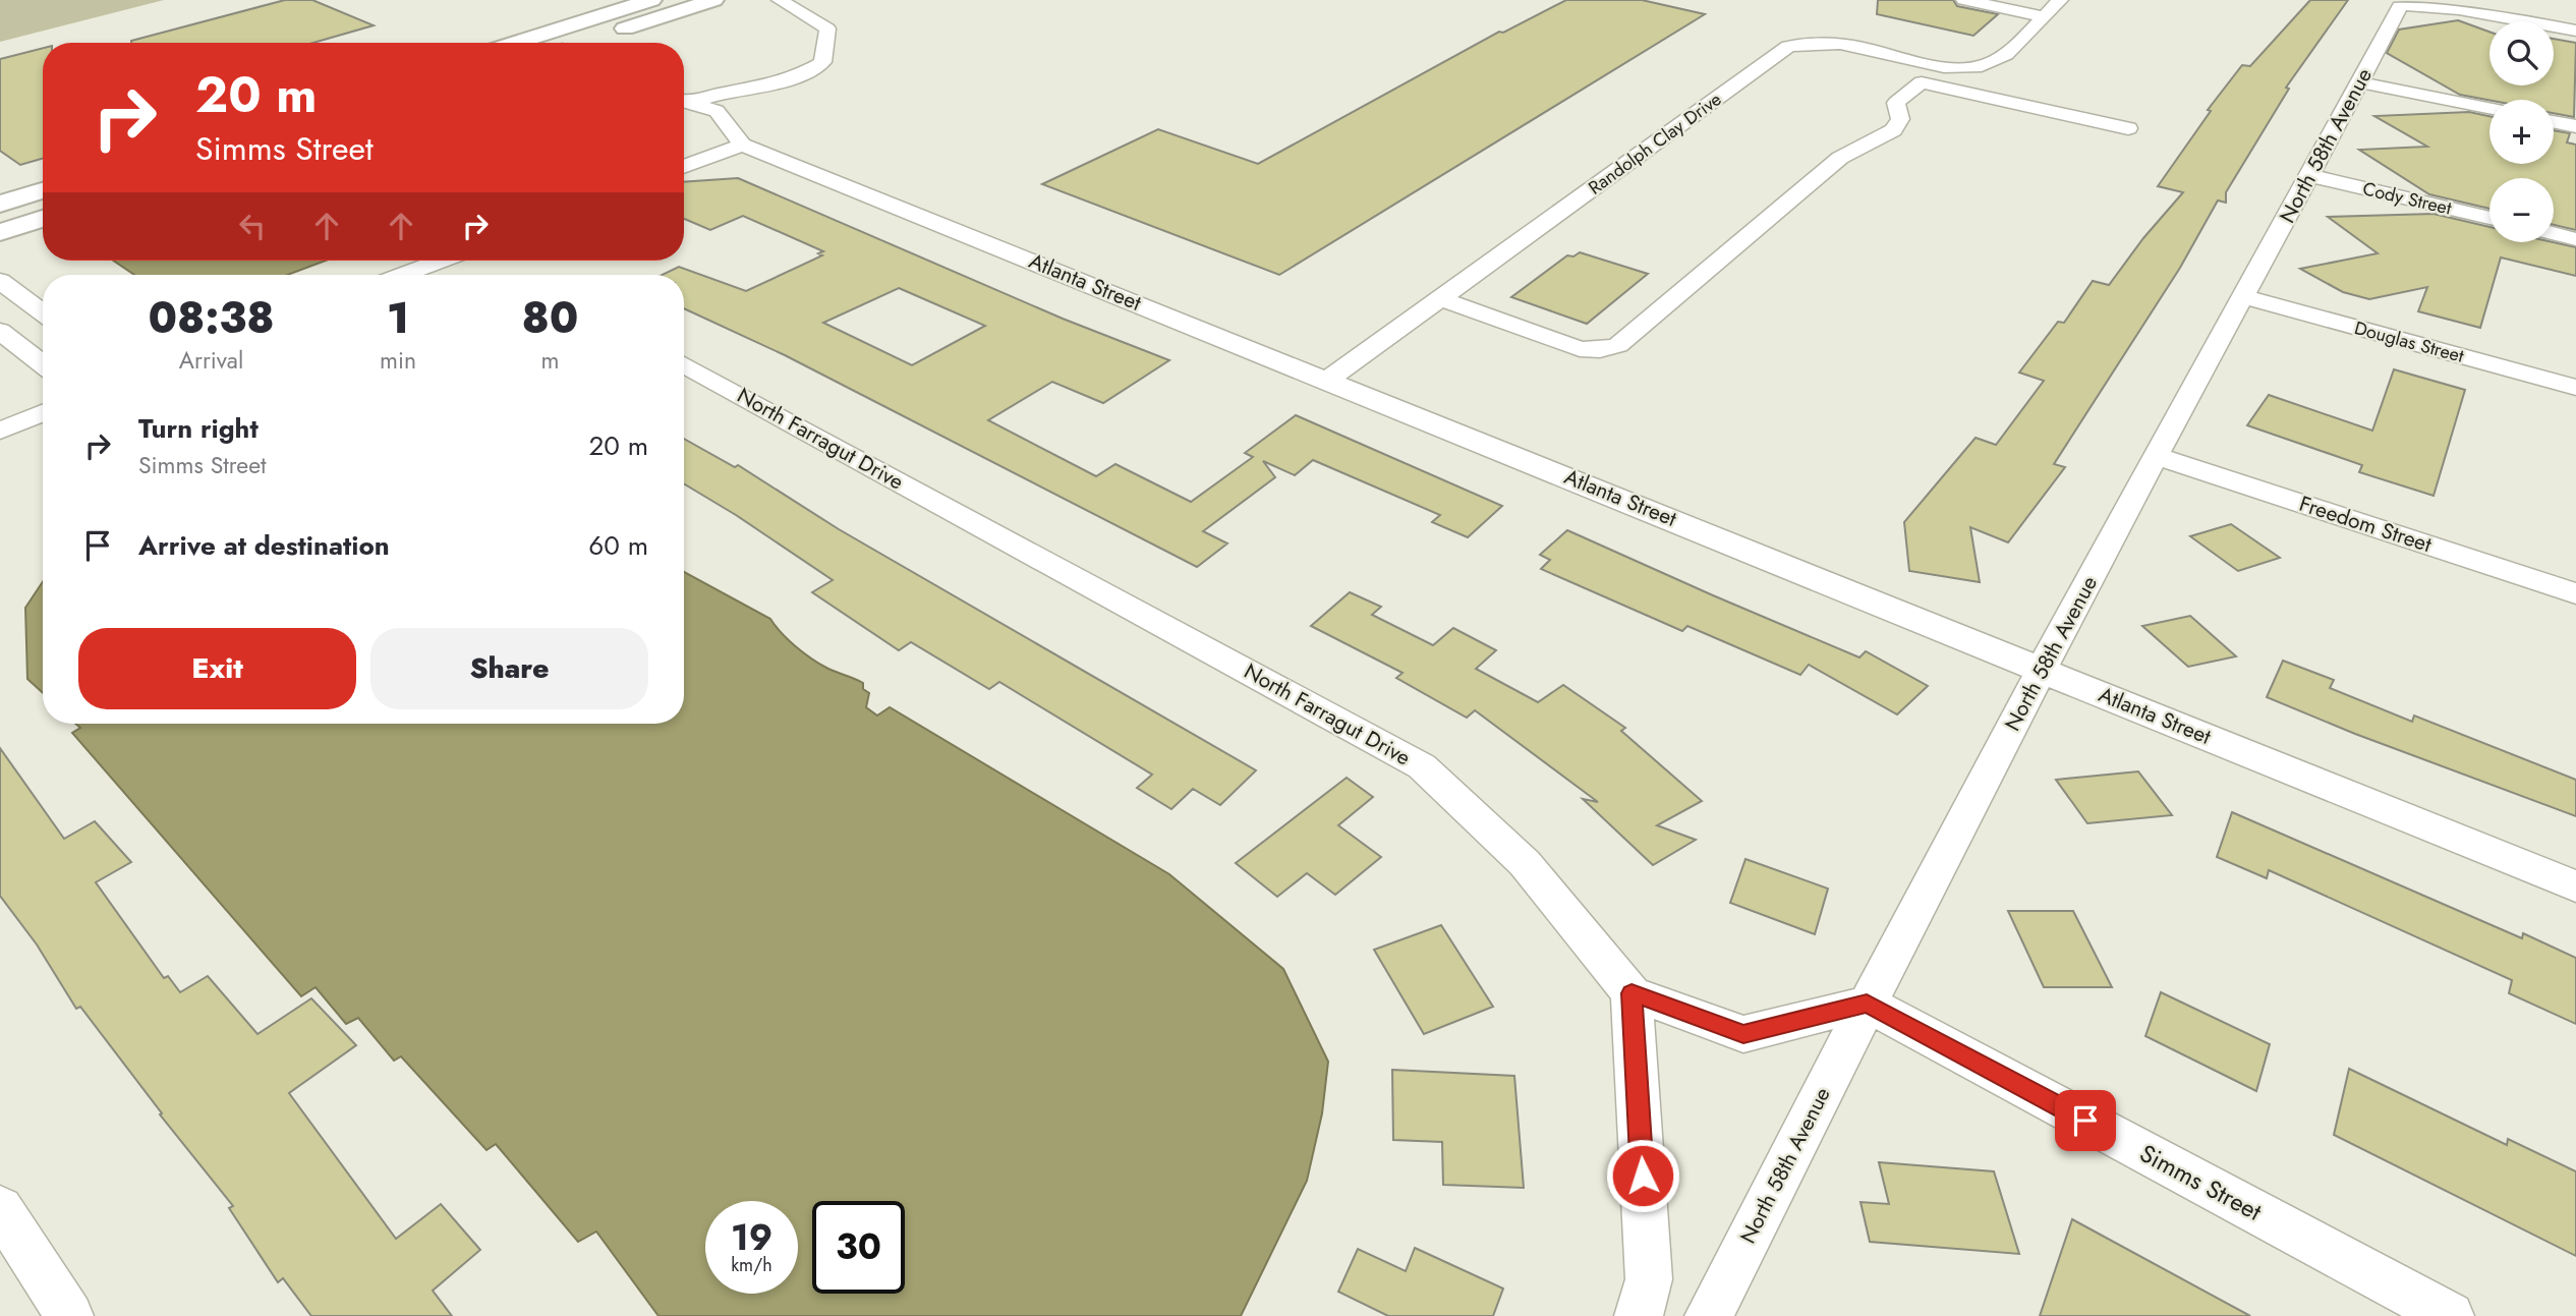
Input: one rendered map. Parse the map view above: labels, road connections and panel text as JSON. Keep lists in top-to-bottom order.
{
  "streets": {
    "street": [
      "Randolph Clay Drive",
      "North 58th Avenue",
      "Cody Street",
      "Atlanta Street",
      "Douglas Street",
      "North Farragut Drive",
      "Freedom Street",
      "Simms Street"
    ]
  },
  "crossings": [
    ["Randolph Clay Drive", "Atlanta Street"],
    ["North 58th Avenue", "Cody Street"],
    ["North 58th Avenue", "Atlanta Street"],
    ["North 58th Avenue", "Douglas Street"],
    ["North 58th Avenue", "Freedom Street"],
    ["North 58th Avenue", "Simms Street"]
  ],
  "page": {
    "map_buttons": ["+", "−"],
    "turn": ["20 m", "Simms Street"],
    "eta": [
      "08:38",
      "Arrival",
      "1",
      "min",
      "80",
      "m"
    ],
    "list": [
      {
        "name": "Turn right",
        "note": "Simms Street",
        "value": "20 m"
      },
      {
        "name": "Arrive at destination",
        "value": "60 m"
      }
    ],
    "buttons": ["Exit", "Share"],
    "speed": "19 km/h",
    "limit": "30"
  }
}
